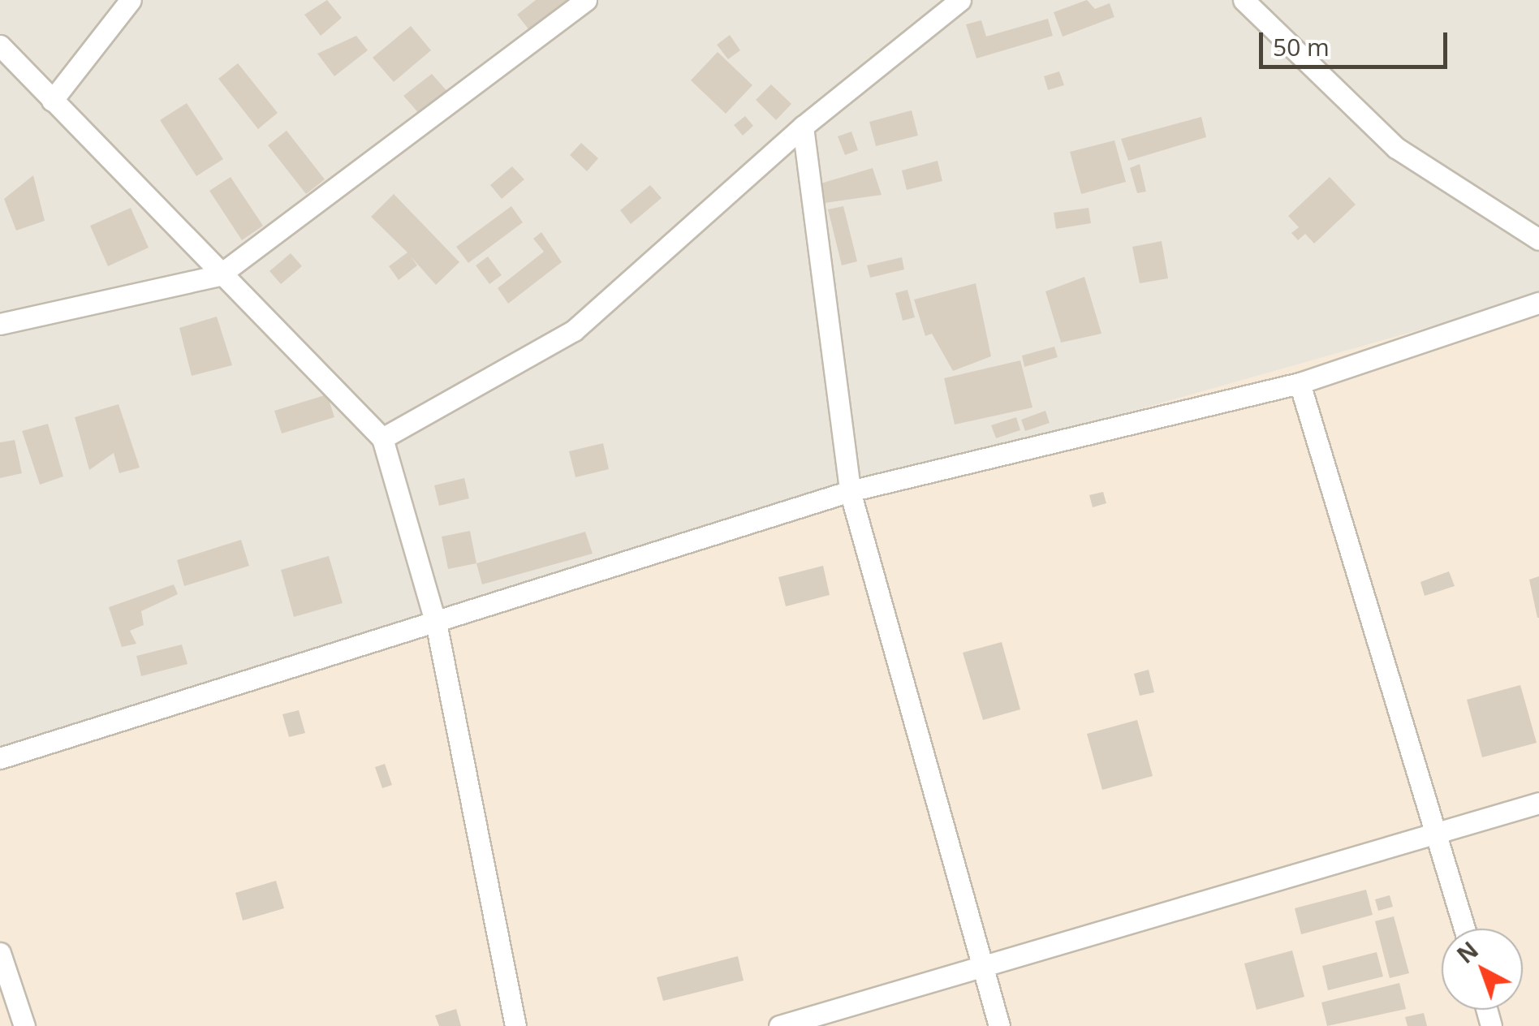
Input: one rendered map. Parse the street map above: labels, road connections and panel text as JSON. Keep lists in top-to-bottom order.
{
  "scale_bar": "50 m",
  "north": "top left"
}
